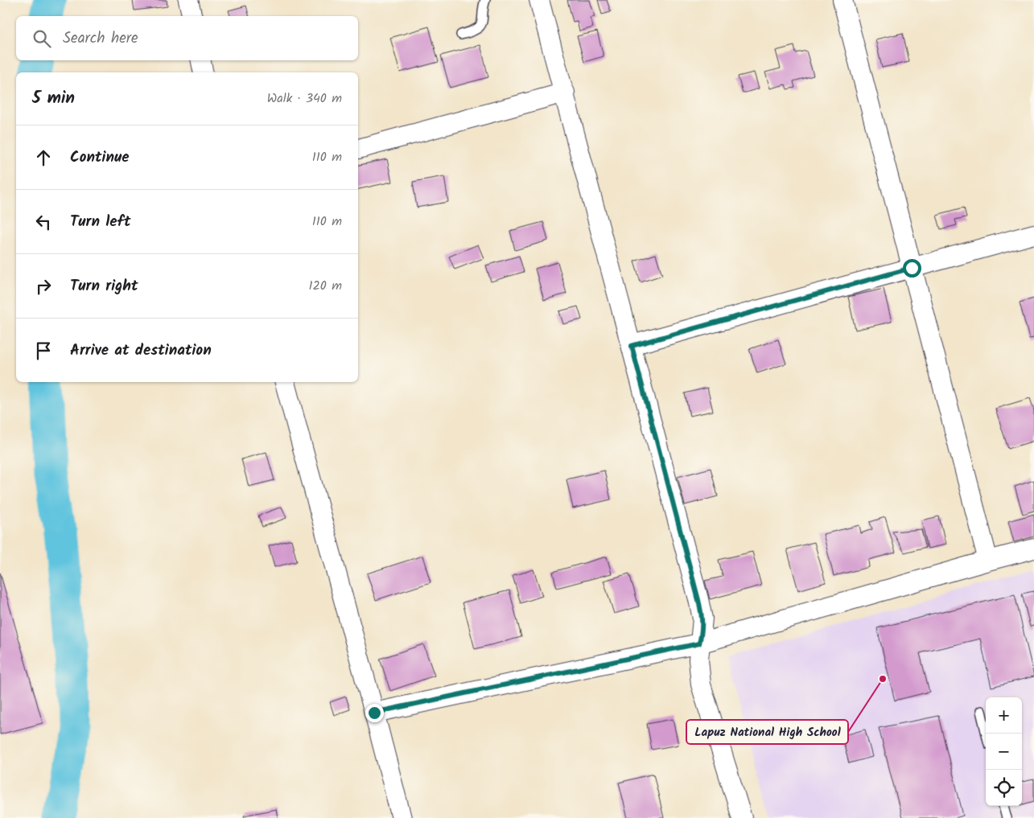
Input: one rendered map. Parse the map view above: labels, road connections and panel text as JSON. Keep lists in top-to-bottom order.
{
  "places": ["Lapuz National High School"],
  "page": {
    "search": "Search here",
    "heading": ["5 min", "Walk · 340 m"],
    "list": [
      ["Continue", "110 m"],
      ["Turn left", "110 m"],
      ["Turn right", "120 m"],
      "Arrive at destination"
    ],
    "map_buttons": ["+", "−"]
  }
}
